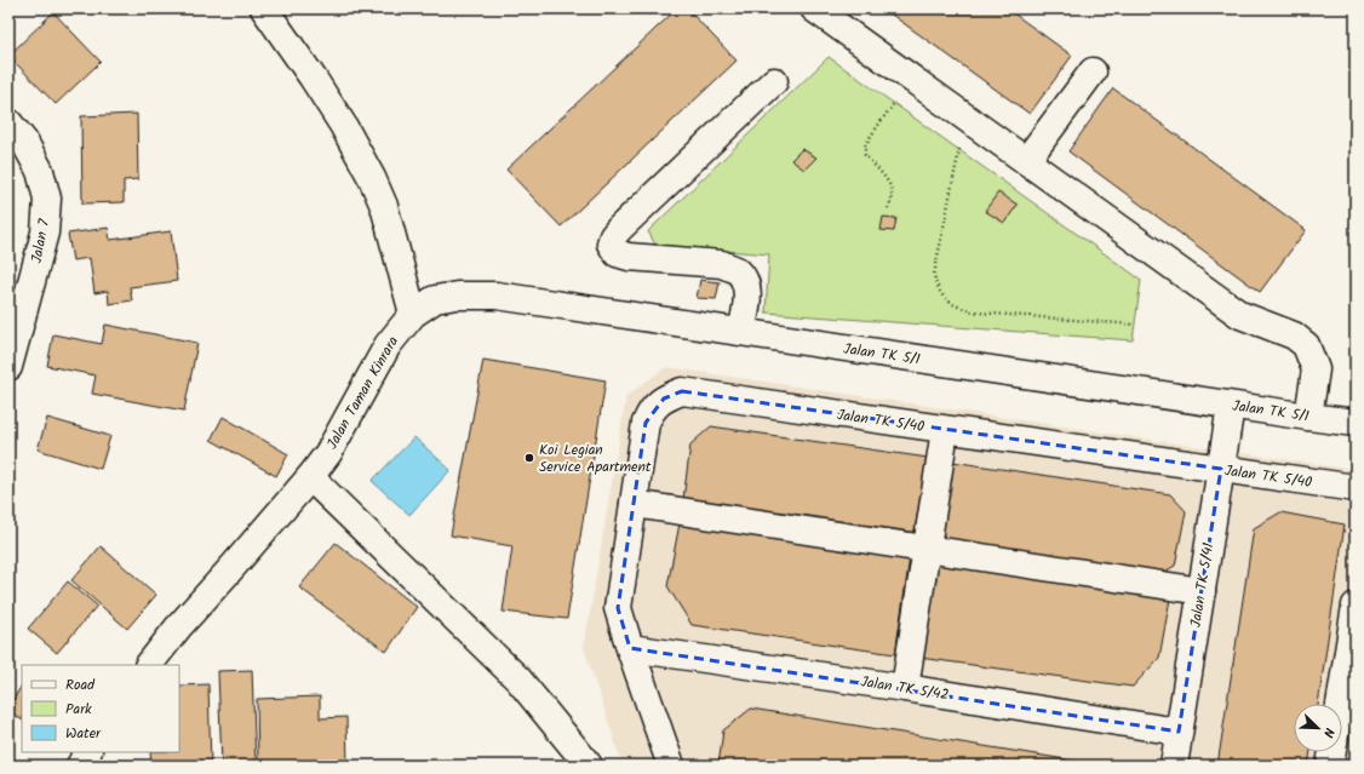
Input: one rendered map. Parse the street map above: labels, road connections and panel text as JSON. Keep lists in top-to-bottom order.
{
  "streets": {
    "street": [
      "Jalan 7",
      "Jalan TK 5/1",
      "Jalan Taman Kinrara",
      "Jalan TK 5/40",
      "Jalan TK 5/41",
      "Jalan TK 5/42"
    ]
  },
  "crossings": [
    ["Jalan TK 5/1", "Jalan Taman Kinrara"],
    ["Jalan TK 5/1", "Jalan TK 5/41"],
    ["Jalan TK 5/40", "Jalan TK 5/41"],
    ["Jalan TK 5/40", "Jalan TK 5/42"],
    ["Jalan TK 5/41", "Jalan TK 5/42"]
  ],
  "places": ["Koi Legian Service Apartment"],
  "legend": ["Road", "Park", "Water"],
  "north": "bottom right"
}
